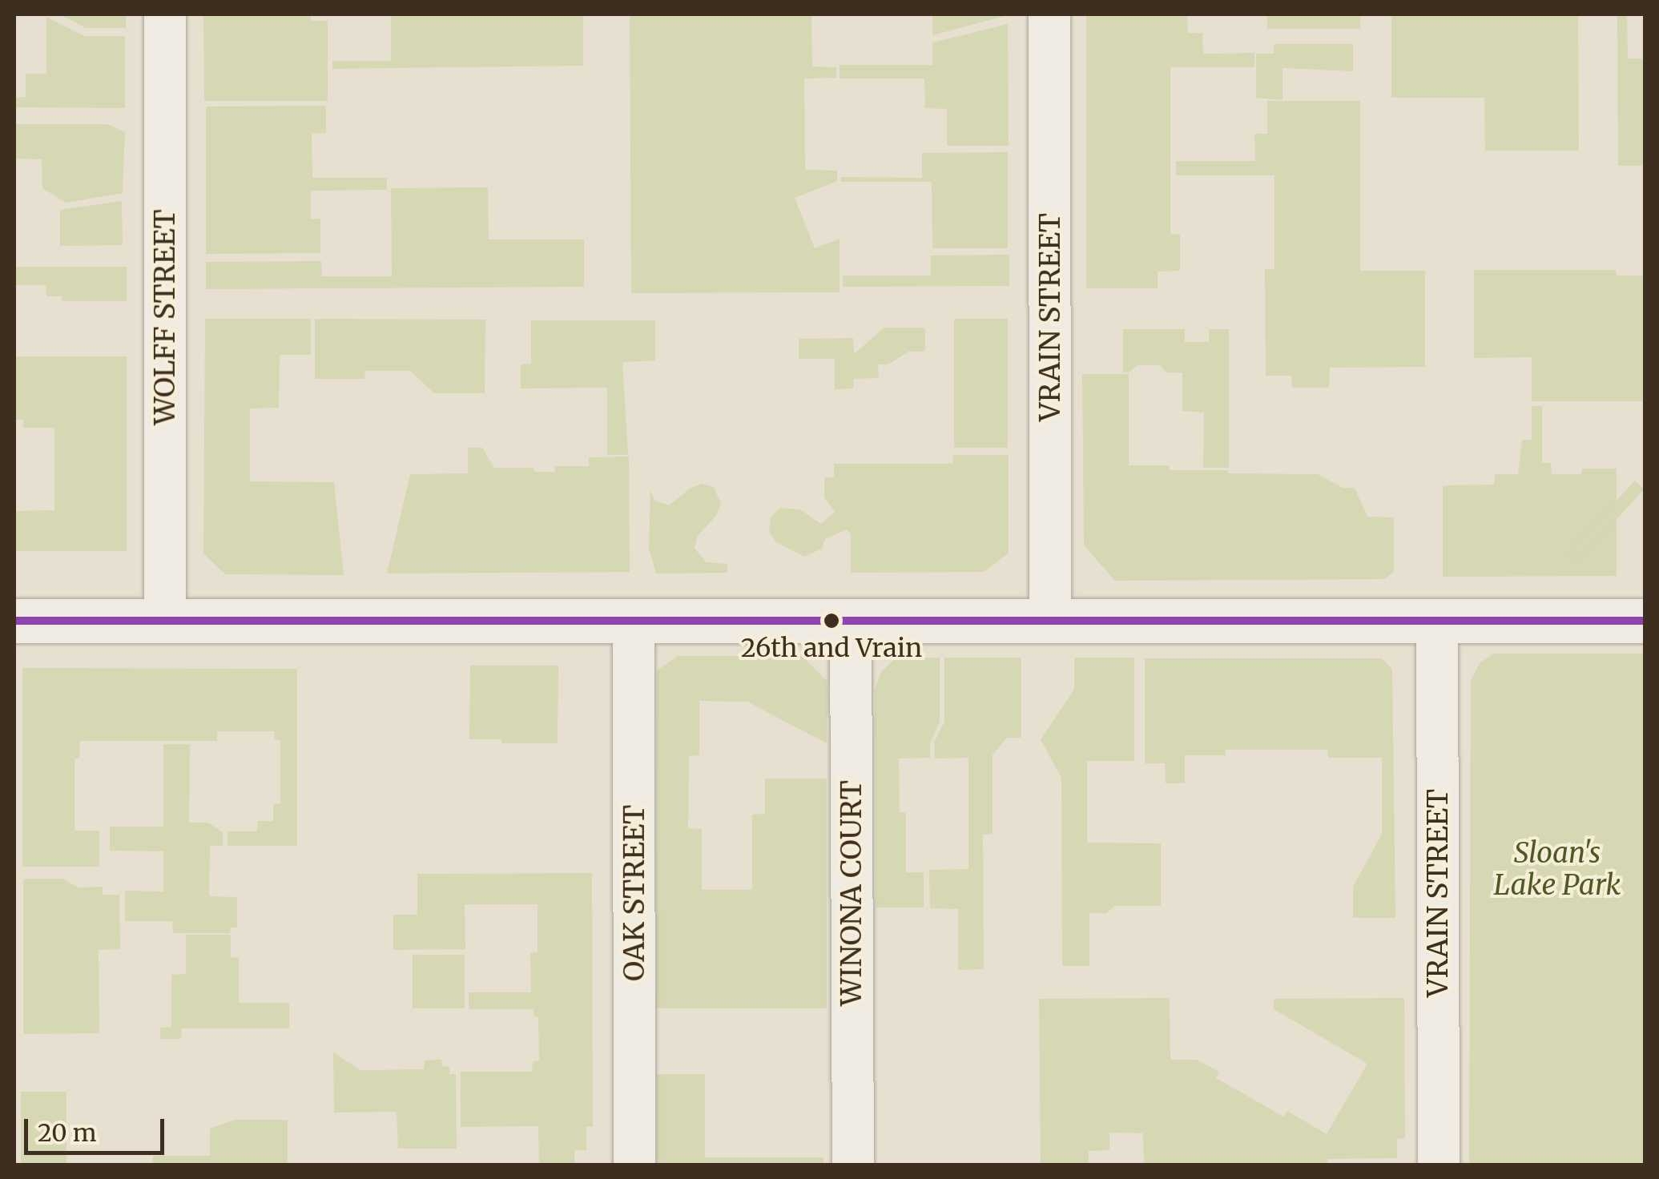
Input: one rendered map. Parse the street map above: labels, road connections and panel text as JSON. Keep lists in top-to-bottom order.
{
  "streets": {
    "street": [
      "WOLFF STREET",
      "VRAIN STREET",
      "OAK STREET",
      "WINONA COURT"
    ]
  },
  "parks": ["Sloan's Lake Park"],
  "places": ["26th and Vrain"],
  "scale_bar": "20 m"
}
